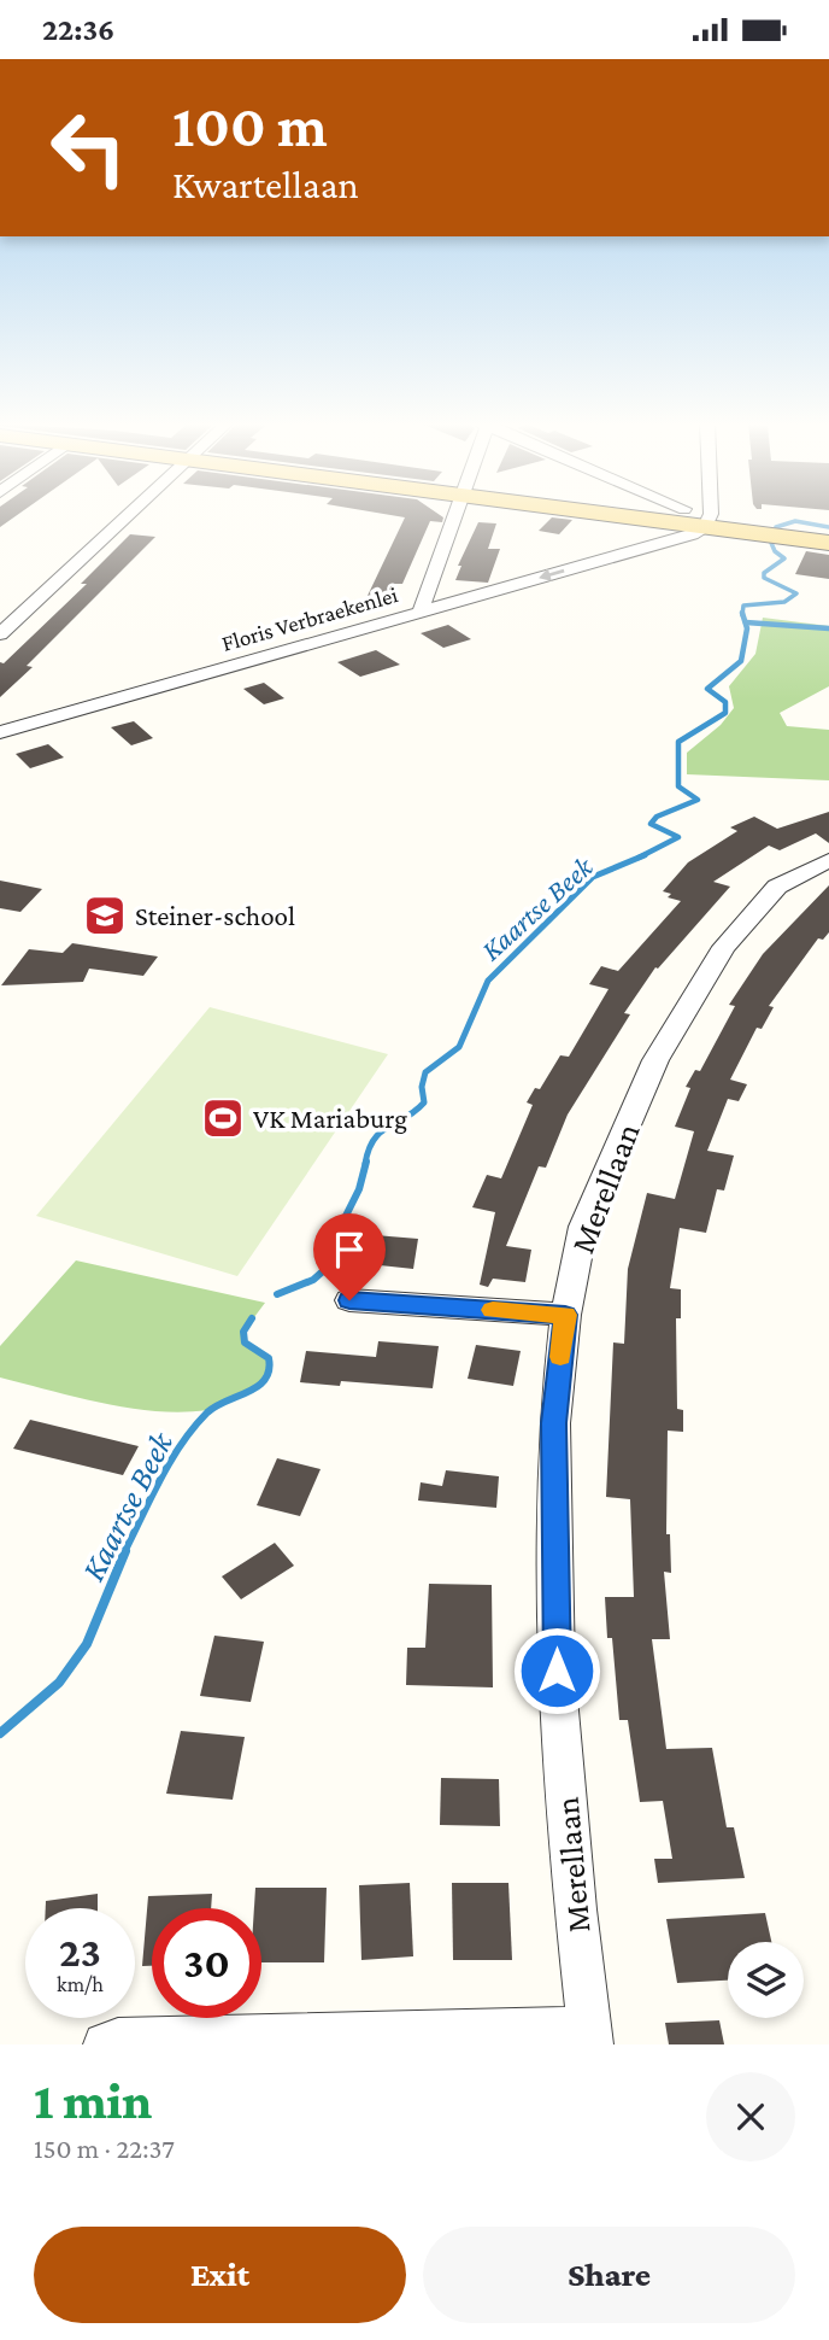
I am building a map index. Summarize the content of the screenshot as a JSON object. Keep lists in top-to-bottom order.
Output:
{
  "streets": {
    "street": ["Floris Verbraekenlei", "Merellaan"]
  },
  "one_way": ["Floris Verbraekenlei"],
  "water": ["Kaartse Beek"],
  "places": {
    "school or university": ["Steiner-school"],
    "sports": ["VK Mariaburg"]
  },
  "page": {
    "status": "22:36",
    "turn": ["100 m", "Kwartellaan"],
    "speed": "23 km/h",
    "limit": "30",
    "heading": ["1 min", "150 m · 22:37"],
    "buttons": ["Exit", "Share"]
  }
}
